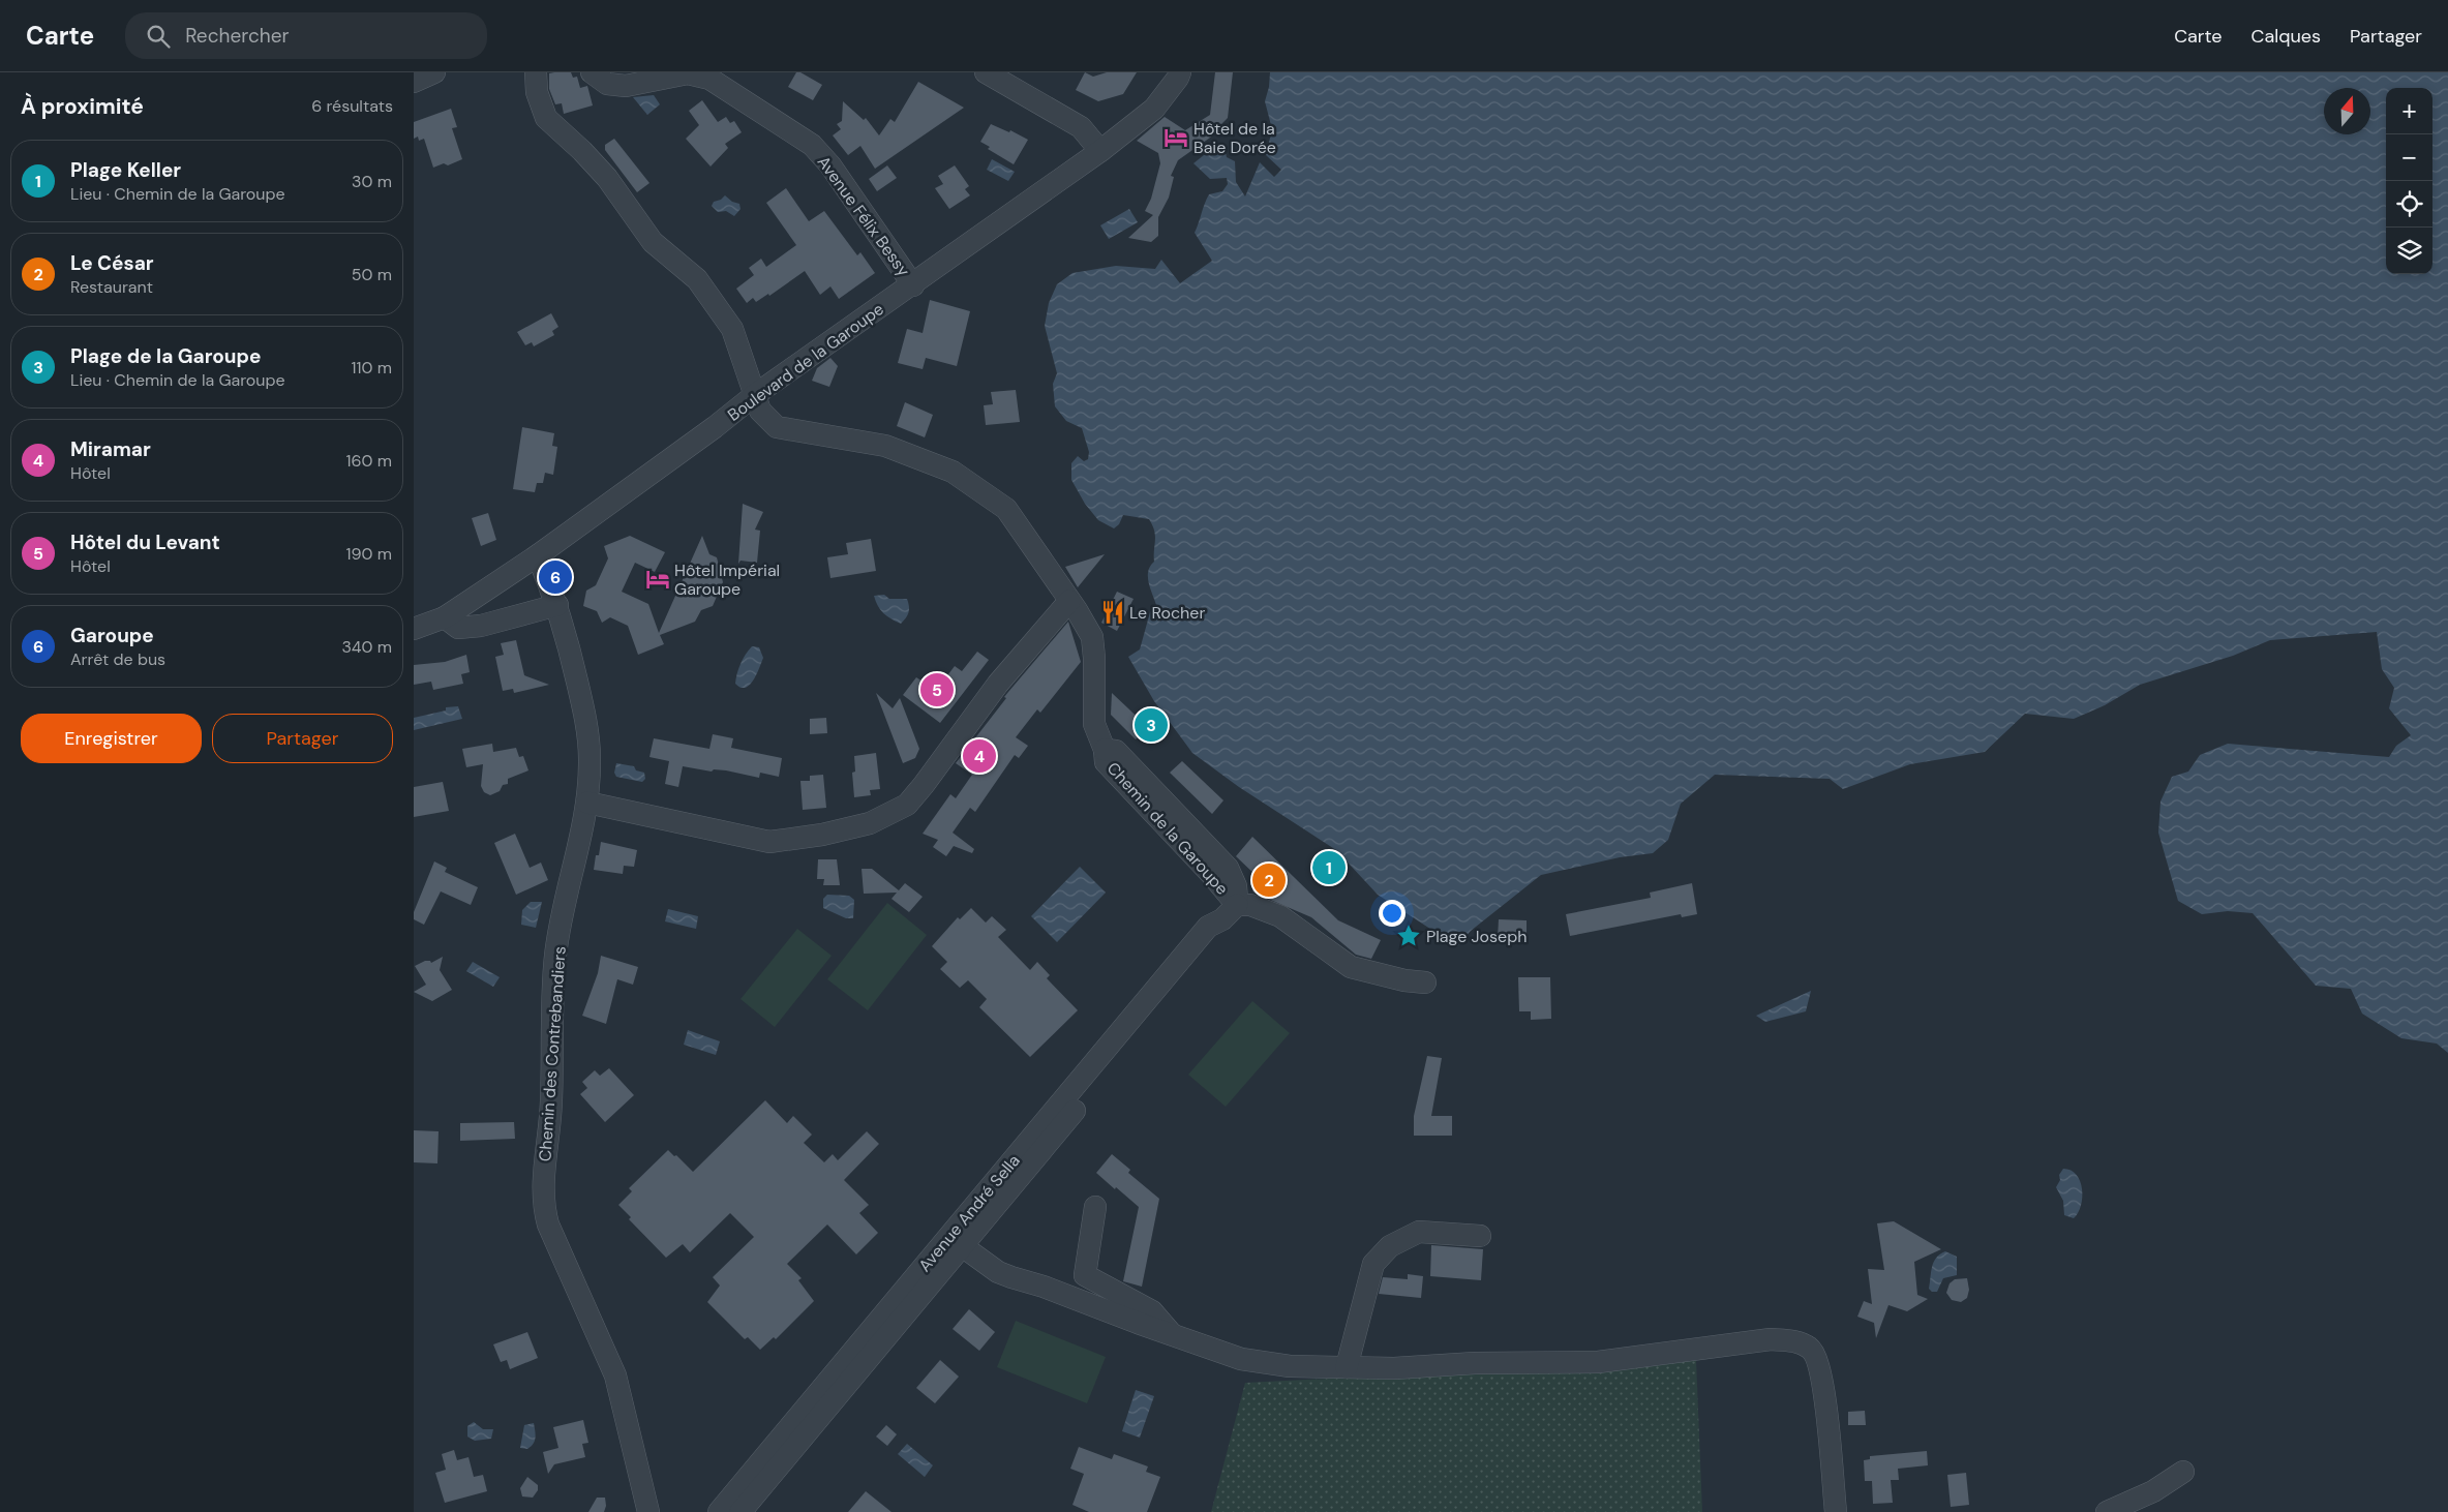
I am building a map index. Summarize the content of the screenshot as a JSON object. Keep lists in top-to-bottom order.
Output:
{
  "streets": {
    "street": [
      "Avenue Félix Bessy",
      "Boulevard de la Garoupe",
      "Chemin de la Garoupe",
      "Chemin des Contrebandiers",
      "Avenue André Sella"
    ]
  },
  "crossings": [
    ["Avenue Félix Bessy", "Boulevard de la Garoupe"],
    ["Boulevard de la Garoupe", "Chemin de la Garoupe"],
    ["Boulevard de la Garoupe", "Chemin des Contrebandiers"],
    ["Chemin de la Garoupe", "Avenue André Sella"]
  ],
  "places": {
    "hotel": ["Hôtel de la Baie Dorée", "Hôtel Impérial Garoupe"],
    "restaurant": ["Le Rocher"],
    "place": ["Plage Joseph"]
  },
  "north": "top",
  "page": {
    "header": "Carte",
    "search": "Rechercher",
    "nav": ["Carte", "Calques", "Partager"],
    "heading": ["À proximité", "6 résultats"],
    "map_buttons": ["+", "−"],
    "list": [
      {
        "mark": "1",
        "name": "Plage Keller",
        "note": "Lieu · Chemin de la Garoupe",
        "value": "30 m"
      },
      {
        "mark": "2",
        "name": "Le César",
        "note": "Restaurant",
        "value": "50 m"
      },
      {
        "mark": "3",
        "name": "Plage de la Garoupe",
        "note": "Lieu · Chemin de la Garoupe",
        "value": "110 m"
      },
      {
        "mark": "4",
        "name": "Miramar",
        "note": "Hôtel",
        "value": "160 m"
      },
      {
        "mark": "5",
        "name": "Hôtel du Levant",
        "note": "Hôtel",
        "value": "190 m"
      },
      {
        "mark": "6",
        "name": "Garoupe",
        "note": "Arrêt de bus",
        "value": "340 m"
      }
    ],
    "pins": [
      "6",
      "5",
      "3",
      "4",
      "1",
      "2"
    ],
    "buttons": ["Enregistrer", "Partager"]
  }
}
